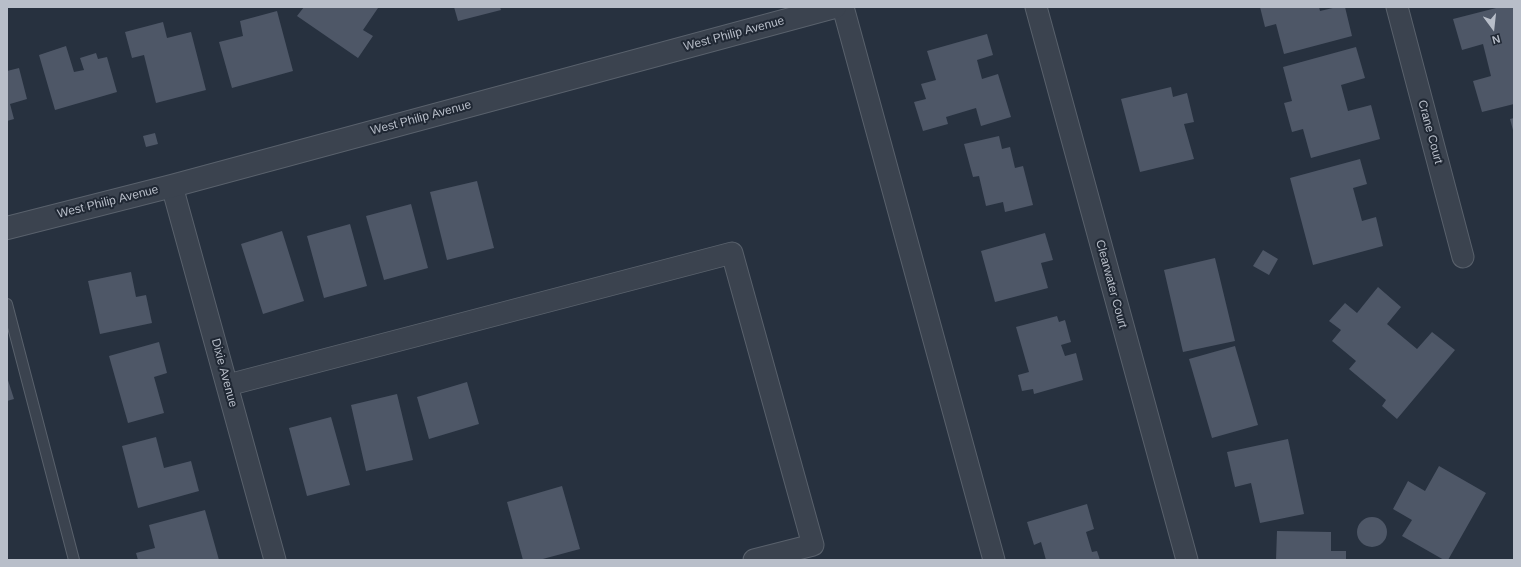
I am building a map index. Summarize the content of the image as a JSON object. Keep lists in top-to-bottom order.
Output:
{
  "streets": {
    "street": [
      "West Philip Avenue",
      "Crane Court",
      "Clearwater Court",
      "Dixie Avenue"
    ]
  },
  "crossings": [
    ["West Philip Avenue", "Dixie Avenue"]
  ],
  "north": "bottom"
}
